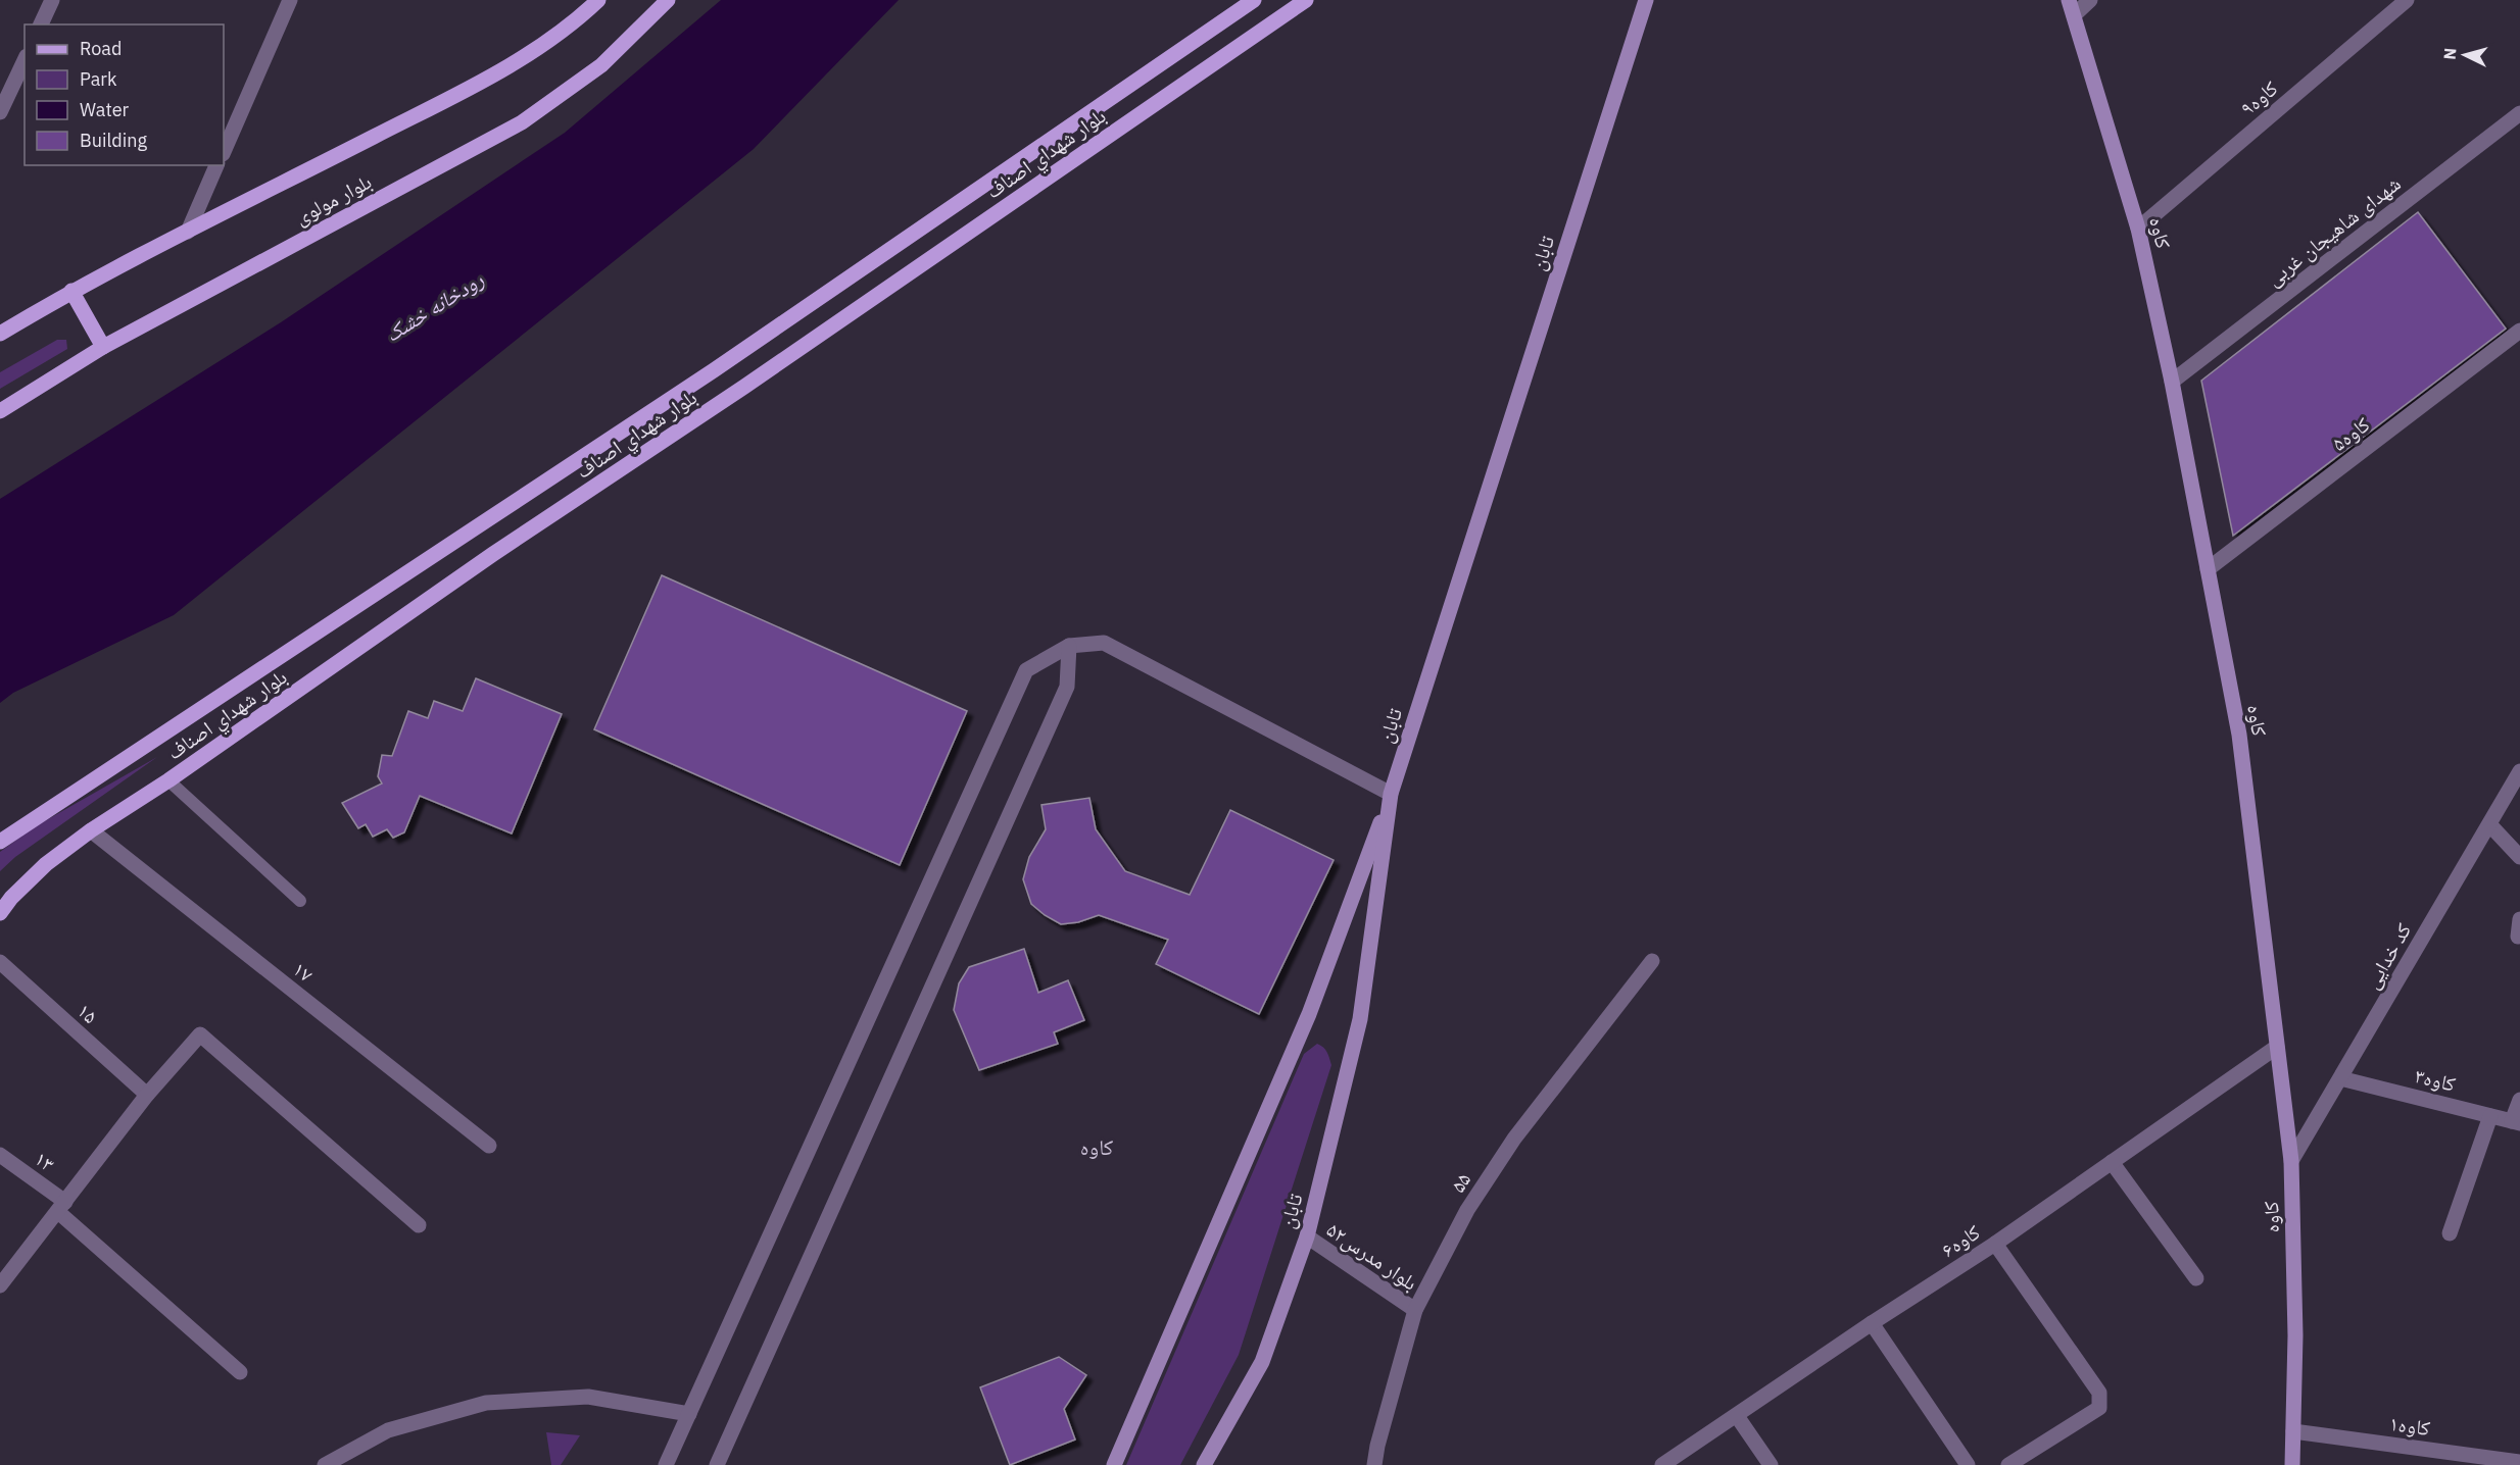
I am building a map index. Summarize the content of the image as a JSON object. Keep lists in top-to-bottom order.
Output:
{
  "streets": {
    "main road": ["بلوار شهداي اصناف", "بلوار مولوی"],
    "street": [
      "کاوه۹",
      "شهدای شاهیجان غربی",
      "کاوه",
      "تابان",
      "کاوه۵",
      "کد خدایی",
      "۱۷",
      "۱۵",
      "کاوه۳",
      "۱۳",
      "۵۵",
      "کاوه۶",
      "۵۲بلوار مدرس",
      "کاوه۱"
    ]
  },
  "crossings": [
    ["کاوه۹", "کاوه"],
    ["بلوار شهداي اصناف", "۱۷"],
    ["شهدای شاهیجان غربی", "کاوه"],
    ["کاوه", "کاوه۵"],
    ["کاوه", "کد خدایی"],
    ["کاوه", "کاوه۶"],
    ["کاوه", "کاوه۱"],
    ["تابان", "۵۲بلوار مدرس"],
    ["کد خدایی", "کاوه۳"],
    ["۵۵", "۵۲بلوار مدرس"]
  ],
  "districts": ["کاوه"],
  "water": ["رودخانه خشک"],
  "legend": [
    "Road",
    "Park",
    "Water",
    "Building"
  ],
  "north": "left"
}
